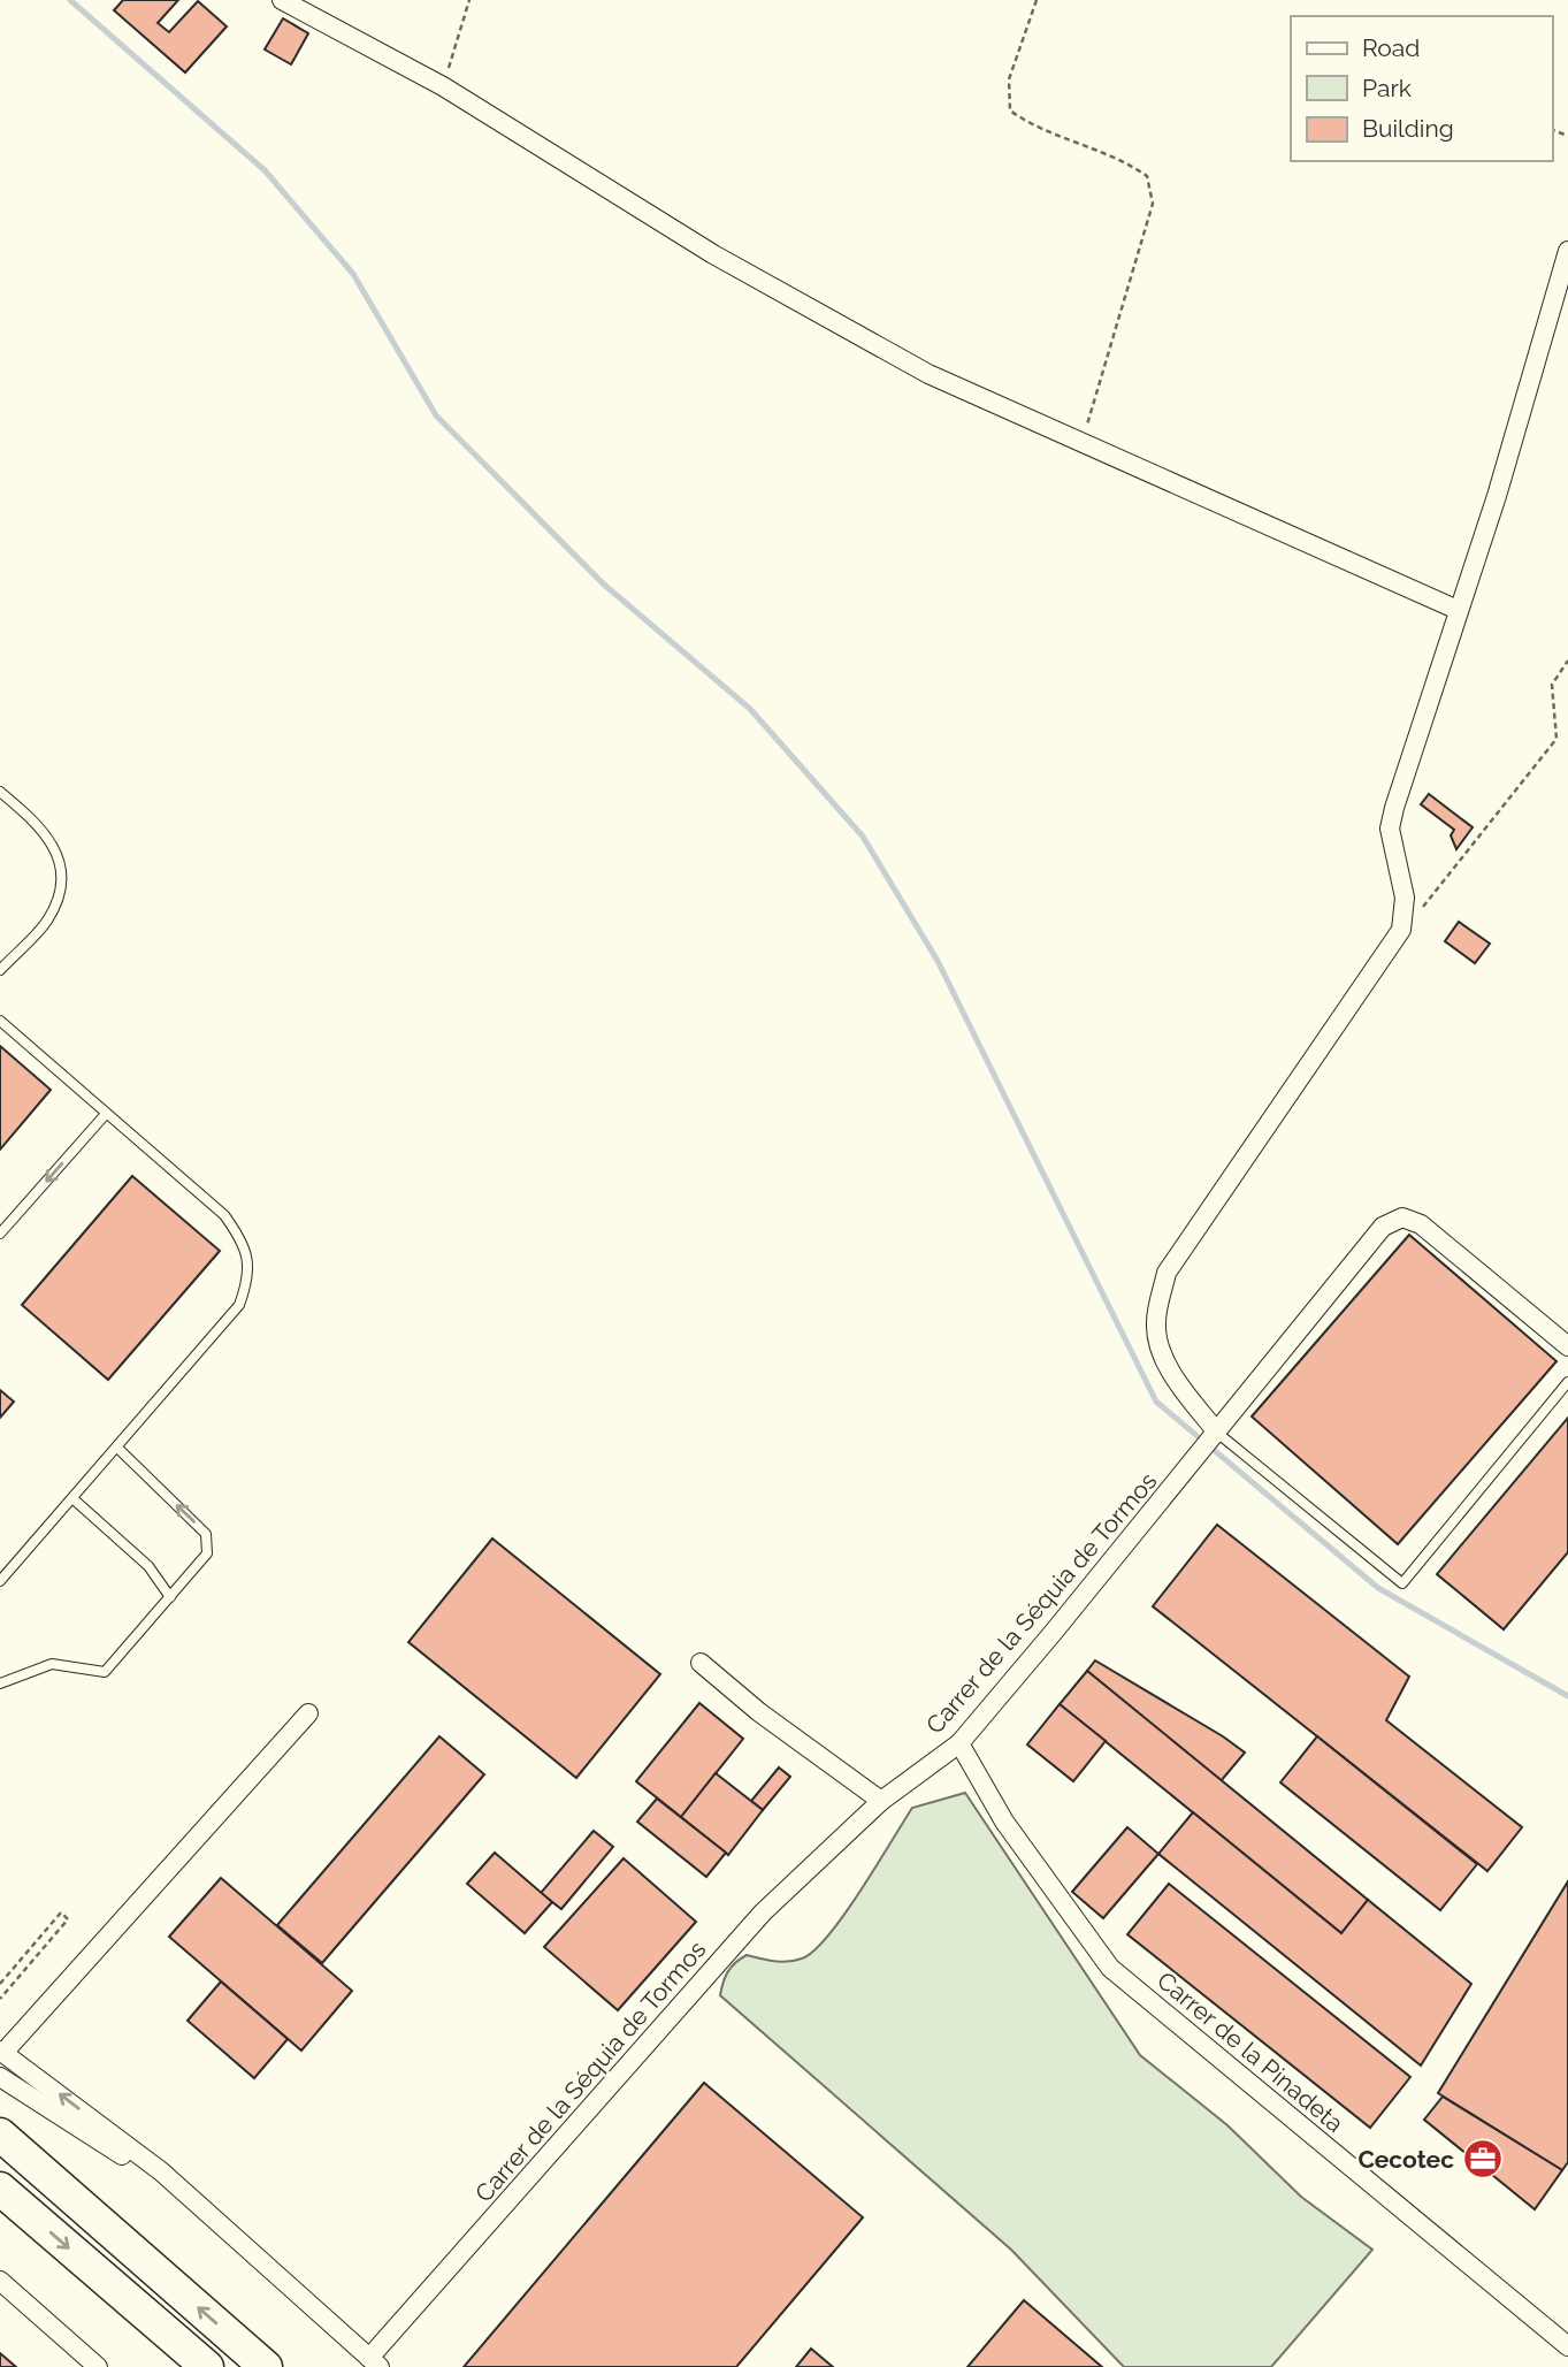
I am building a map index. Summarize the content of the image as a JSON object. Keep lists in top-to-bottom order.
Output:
{
  "streets": {
    "street": ["Carrer de la Séquia de Tormos", "Carrer de la Pinadeta"]
  },
  "crossings": [
    ["Carrer de la Séquia de Tormos", "Carrer de la Pinadeta"]
  ],
  "places": {
    "office": ["Cecotec"]
  },
  "legend": ["Road", "Park", "Building"]
}
